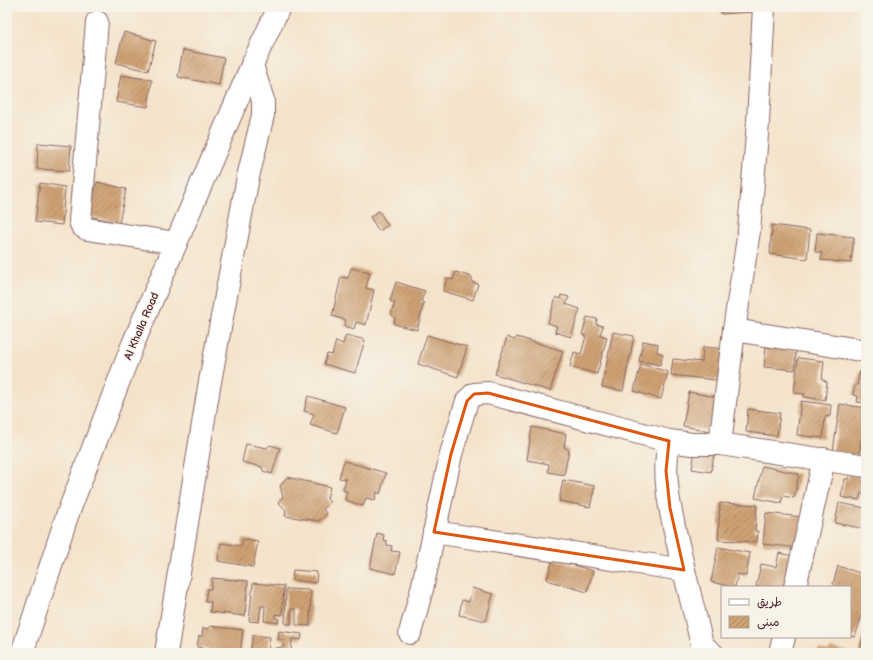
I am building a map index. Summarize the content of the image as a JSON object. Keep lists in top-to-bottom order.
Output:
{
  "streets": {
    "street": ["Al Khalla Road"]
  },
  "legend": ["طريق", "مبنى"]
}
